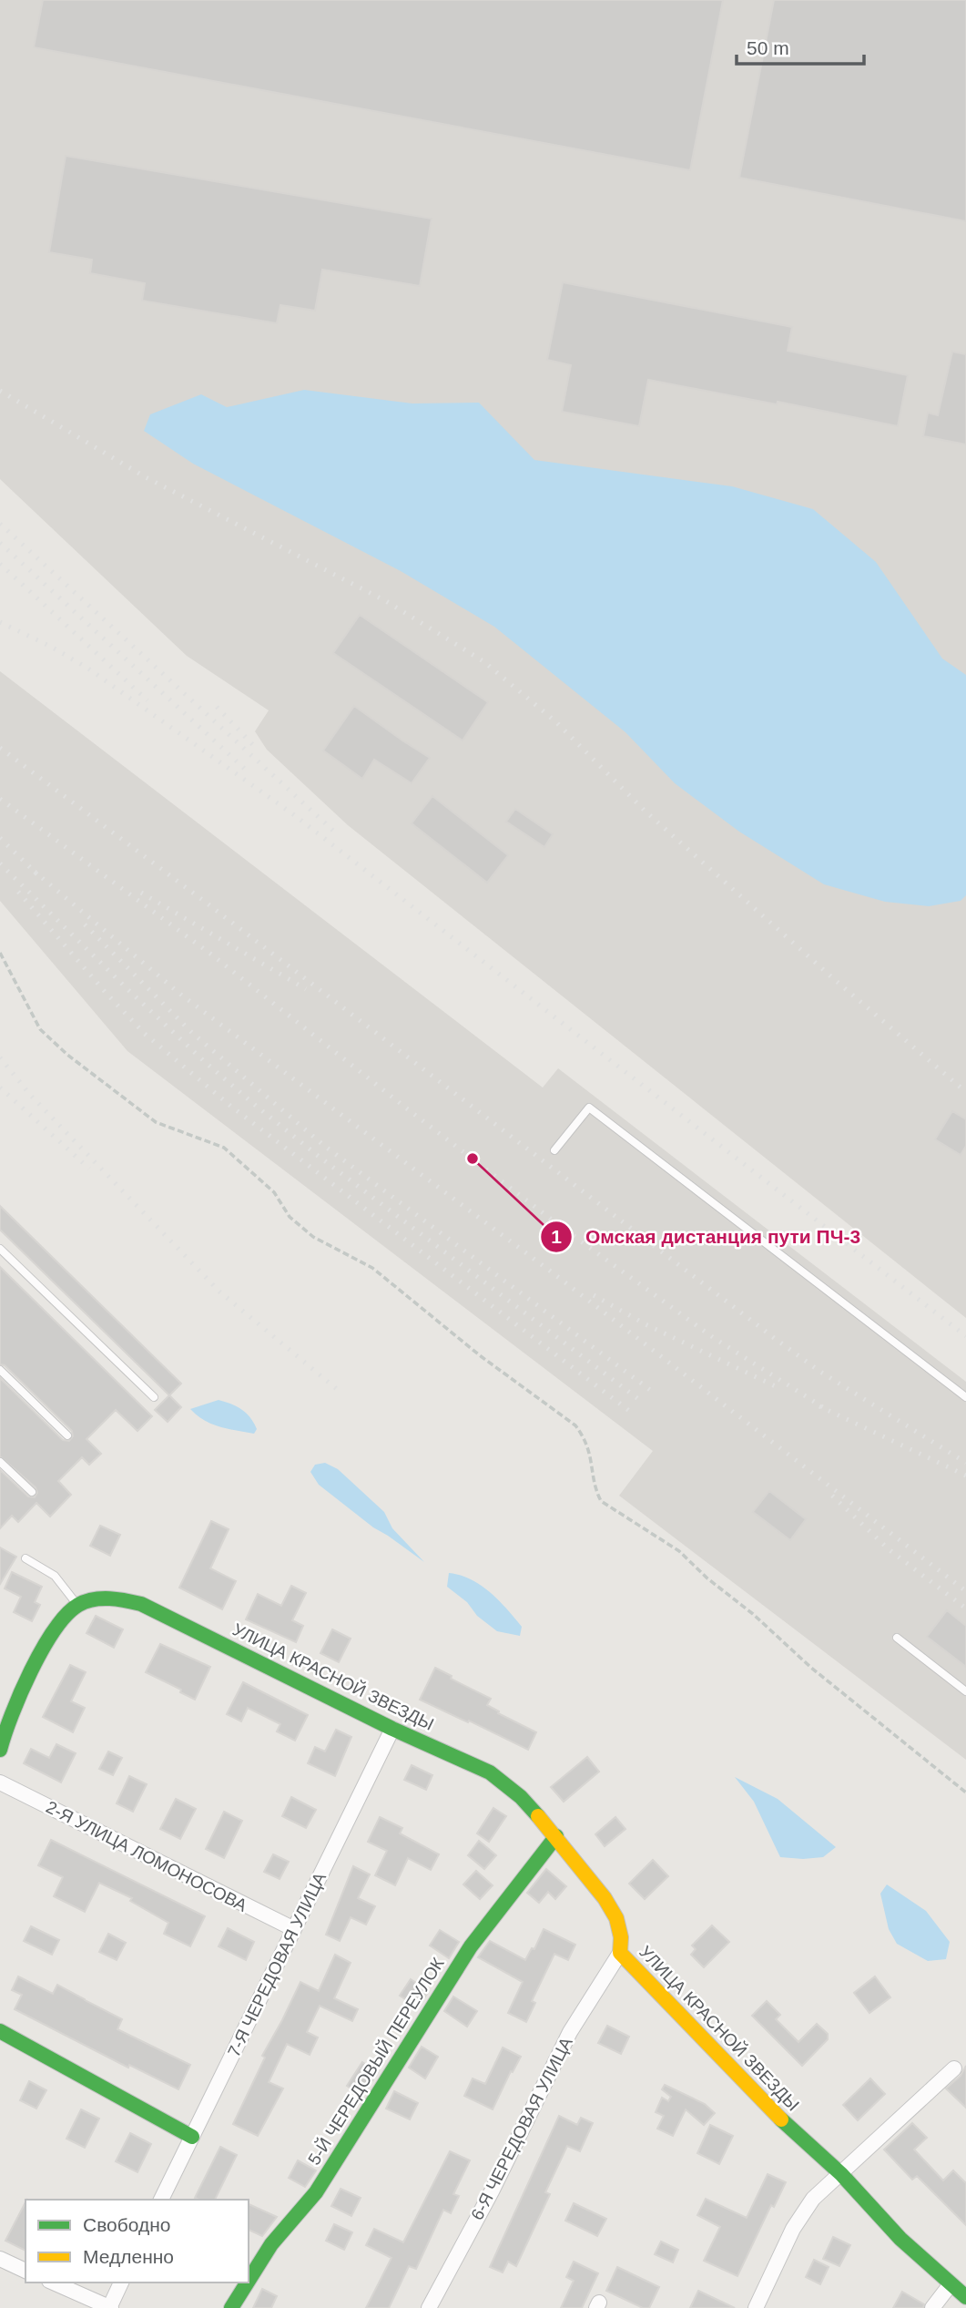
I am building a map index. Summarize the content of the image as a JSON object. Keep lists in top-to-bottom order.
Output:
{
  "streets": {
    "street": [
      "УЛИЦА КРАСНОЙ ЗВЕЗДЫ",
      "2-Я УЛИЦА ЛОМОНОСОВА",
      "7-Я ЧЕРЕДОВАЯ УЛИЦА",
      "5-Й ЧЕРЕДОВЫЙ ПЕРЕУЛОК",
      "6-Я ЧЕРЕДОВАЯ УЛИЦА"
    ]
  },
  "crossings": [
    ["УЛИЦА КРАСНОЙ ЗВЕЗДЫ", "7-Я ЧЕРЕДОВАЯ УЛИЦА"],
    ["УЛИЦА КРАСНОЙ ЗВЕЗДЫ", "5-Й ЧЕРЕДОВЫЙ ПЕРЕУЛОК"],
    ["УЛИЦА КРАСНОЙ ЗВЕЗДЫ", "6-Я ЧЕРЕДОВАЯ УЛИЦА"],
    ["2-Я УЛИЦА ЛОМОНОСОВА", "7-Я ЧЕРЕДОВАЯ УЛИЦА"]
  ],
  "places": ["Омская дистанция пути ПЧ-3"],
  "legend": ["Свободно", "Медленно"],
  "scale_bar": "50 m"
}
